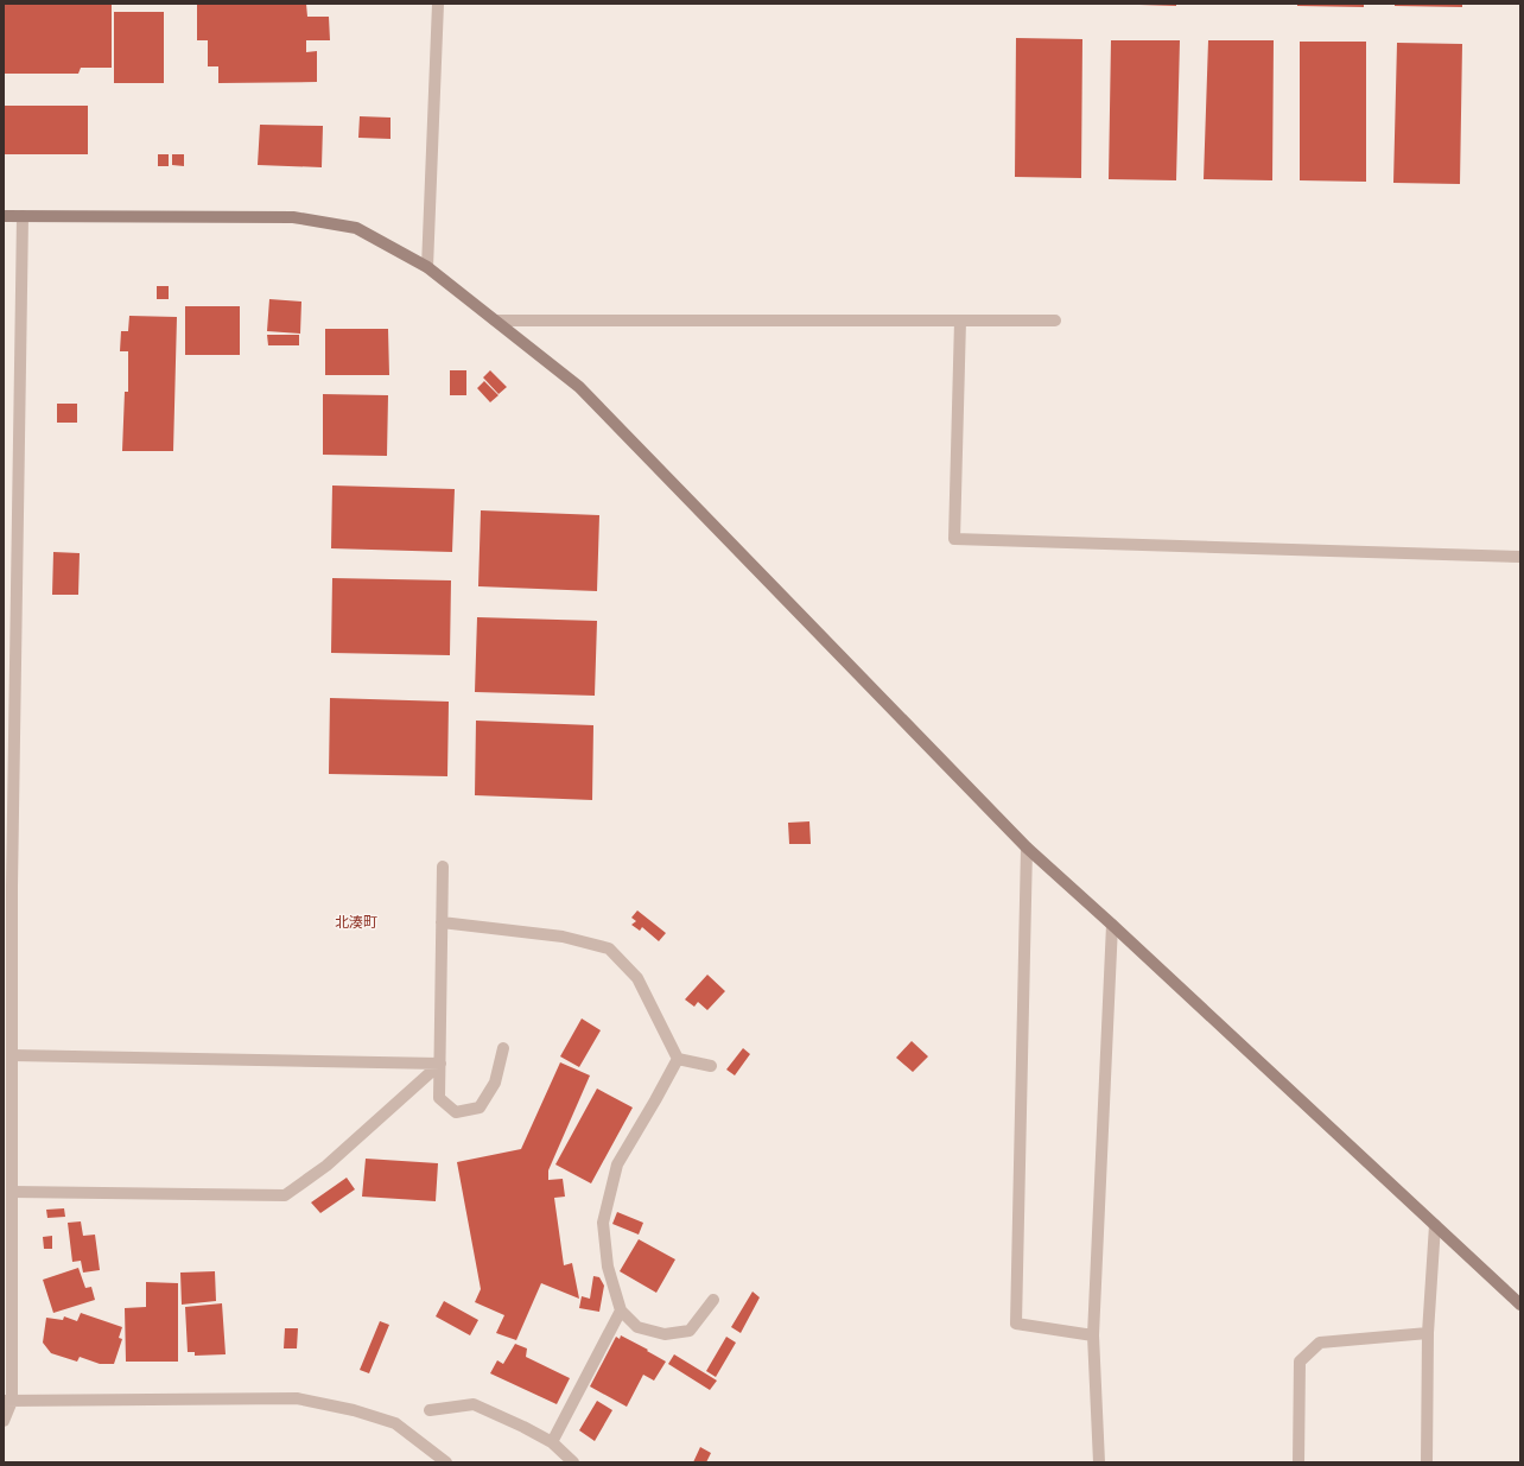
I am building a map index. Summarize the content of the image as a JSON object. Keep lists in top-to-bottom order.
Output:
{
  "districts": ["北湊町"]
}
